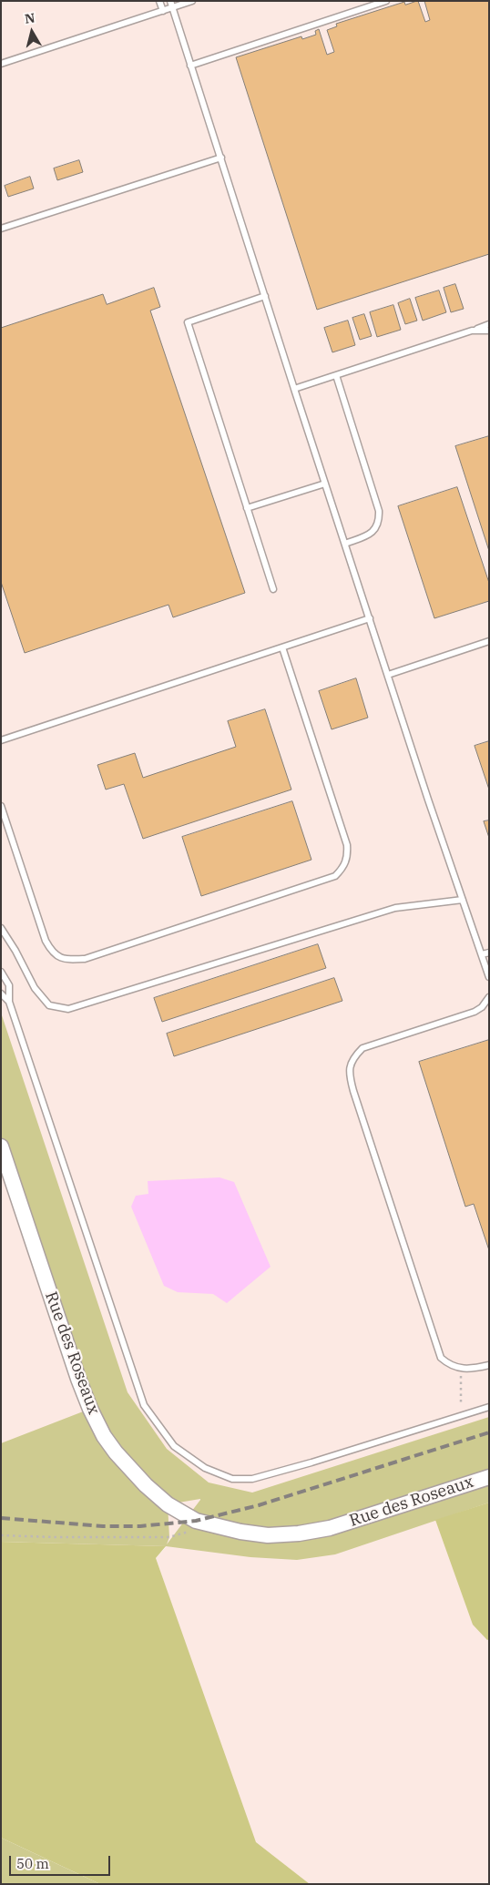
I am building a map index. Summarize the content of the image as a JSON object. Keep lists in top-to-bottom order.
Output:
{
  "streets": {
    "street": ["Rue des Roseaux"]
  },
  "scale_bar": "50 m",
  "north": "top"
}
